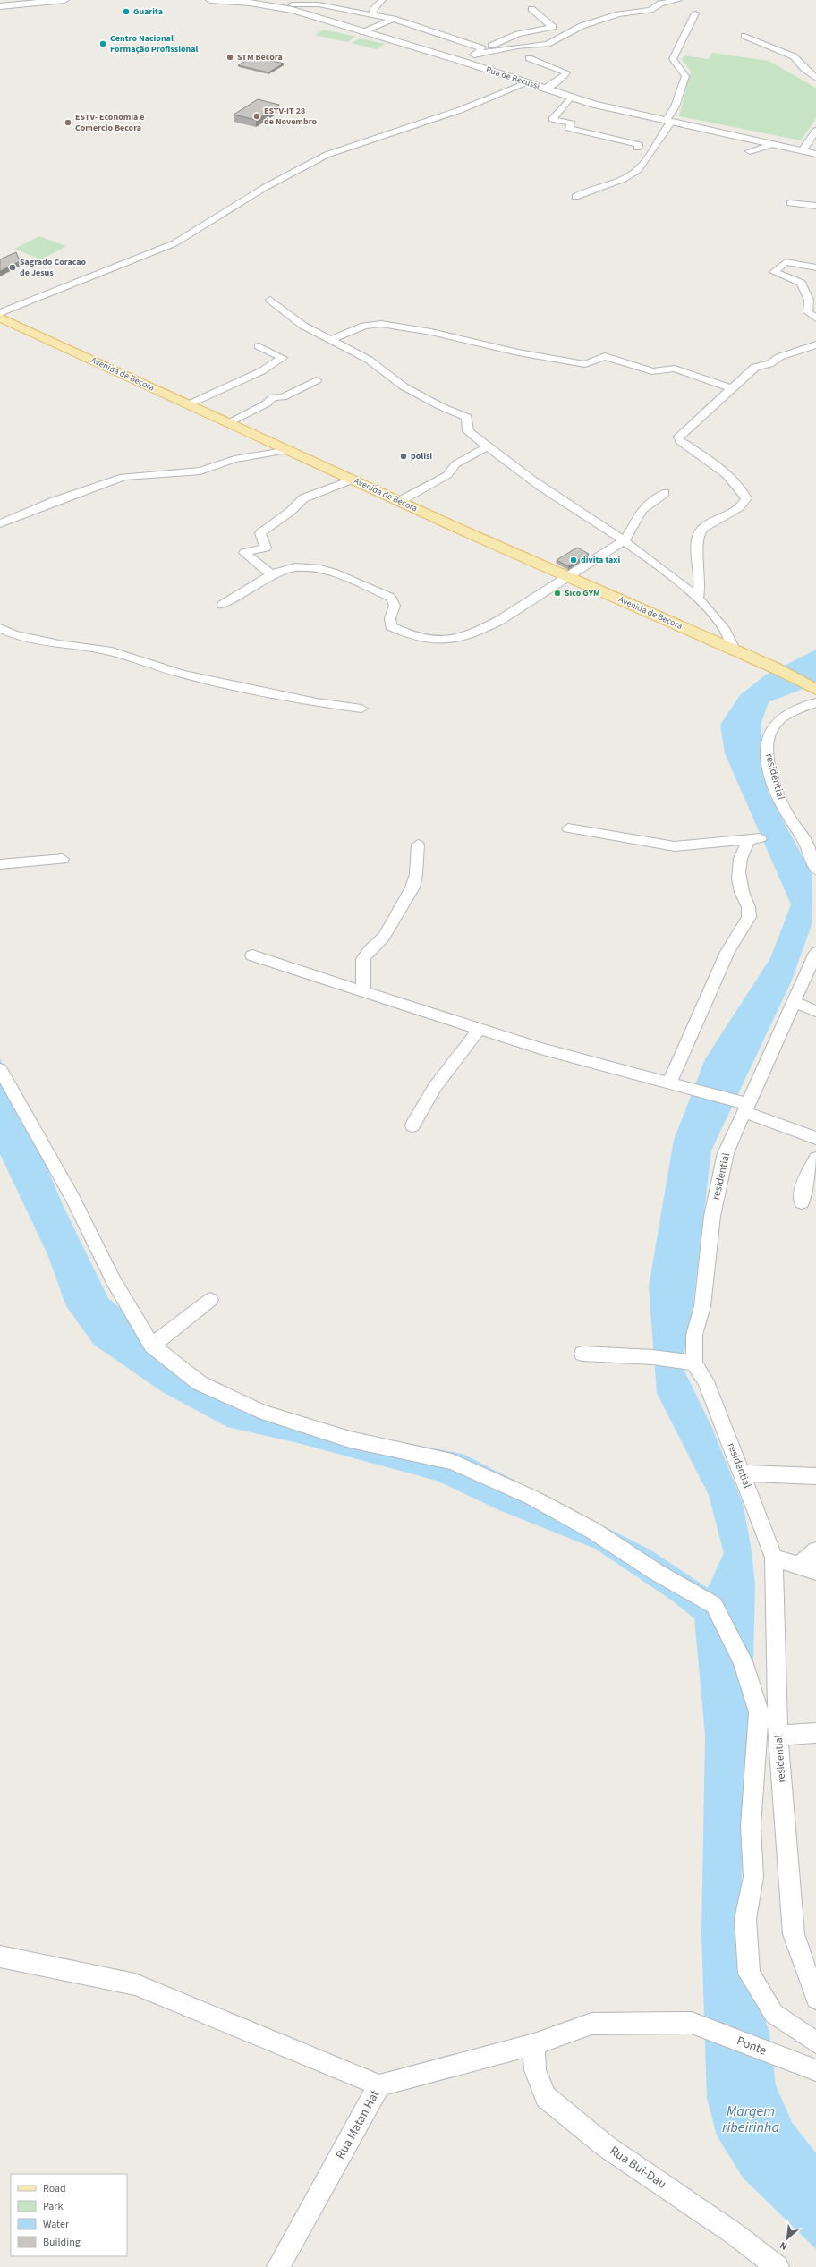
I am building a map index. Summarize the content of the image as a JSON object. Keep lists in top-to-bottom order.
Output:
{
  "streets": {
    "main road": ["Avenida de Becora"],
    "street": [
      "Rua de Becussi",
      "residential",
      "Ponte",
      "Rua Matan Hat",
      "Rua Bui-Dau"
    ]
  },
  "crossings": [
    ["Avenida de Becora", "residential"],
    ["Ponte", "Rua Matan Hat"],
    ["Rua Matan Hat", "Rua Bui-Dau"]
  ],
  "water": ["Margem ribeirinha"],
  "places": [
    "Guarita",
    "Centro Nacional Formação Profissional",
    "STM Becora",
    "ESTV-IT 28 de Novembro",
    "ESTV- Economia e Comercio Becora",
    "Sagrado Coracao de Jesus",
    "polisi",
    "divita taxi",
    "Sico GYM"
  ],
  "legend": [
    "Road",
    "Park",
    "Water",
    "Building"
  ],
  "north": "bottom left"
}
